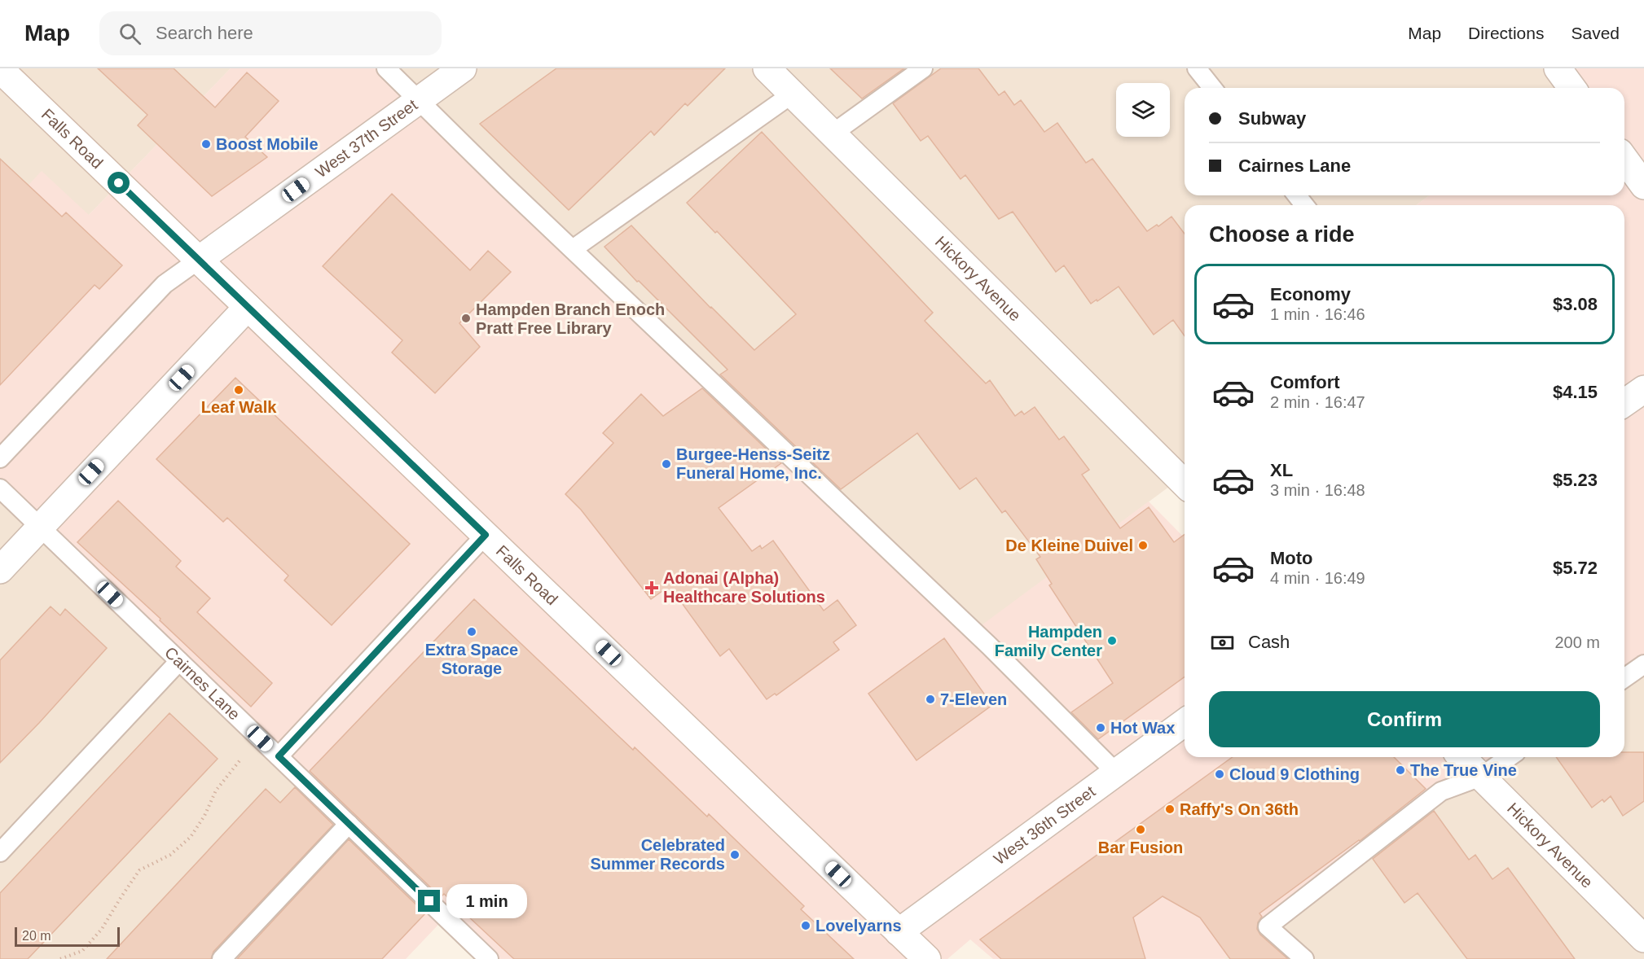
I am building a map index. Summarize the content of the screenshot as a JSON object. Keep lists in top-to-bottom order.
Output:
{
  "streets": {
    "street": [
      "Falls Road",
      "West 37th Street",
      "Hickory Avenue",
      "West 36th Street"
    ],
    "lane": ["Cairnes Lane"]
  },
  "crossings": [
    ["Falls Road", "West 37th Street"],
    ["Falls Road", "West 36th Street"]
  ],
  "places": {
    "other": [
      "Boost Mobile",
      "Hampden Branch Enoch Pratt Free Library",
      "Leaf Walk",
      "Burgee-Henss-Seitz Funeral Home, Inc.",
      "De Kleine Duivel",
      "Extra Space Storage",
      "Hampden Family Center",
      "7-Eleven",
      "Hot Wax",
      "The True Vine",
      "Cloud 9 Clothing",
      "Raffy's On 36th",
      "Bar Fusion",
      "Celebrated Summer Records",
      "Lovelyarns"
    ],
    "health": ["Adonai (Alpha) Healthcare Solutions"]
  },
  "scale_bar": "20 m",
  "page": {
    "header": "Map",
    "search": "Search here",
    "nav": ["Map", "Directions", "Saved"],
    "banner": ["Subway", "Cairnes Lane"],
    "heading": "Choose a ride",
    "list": [
      {
        "name": "Economy",
        "note": "1 min · 16:46",
        "value": "$3.08"
      },
      {
        "name": "Comfort",
        "note": "2 min · 16:47",
        "value": "$4.15"
      },
      {
        "name": "XL",
        "note": "3 min · 16:48",
        "value": "$5.23"
      },
      {
        "name": "Moto",
        "note": "4 min · 16:49",
        "value": "$5.72"
      }
    ],
    "pay": ["Cash", "200 m"],
    "buttons": "Confirm",
    "bubble": "1 min",
    "scale": "20 m"
  }
}
